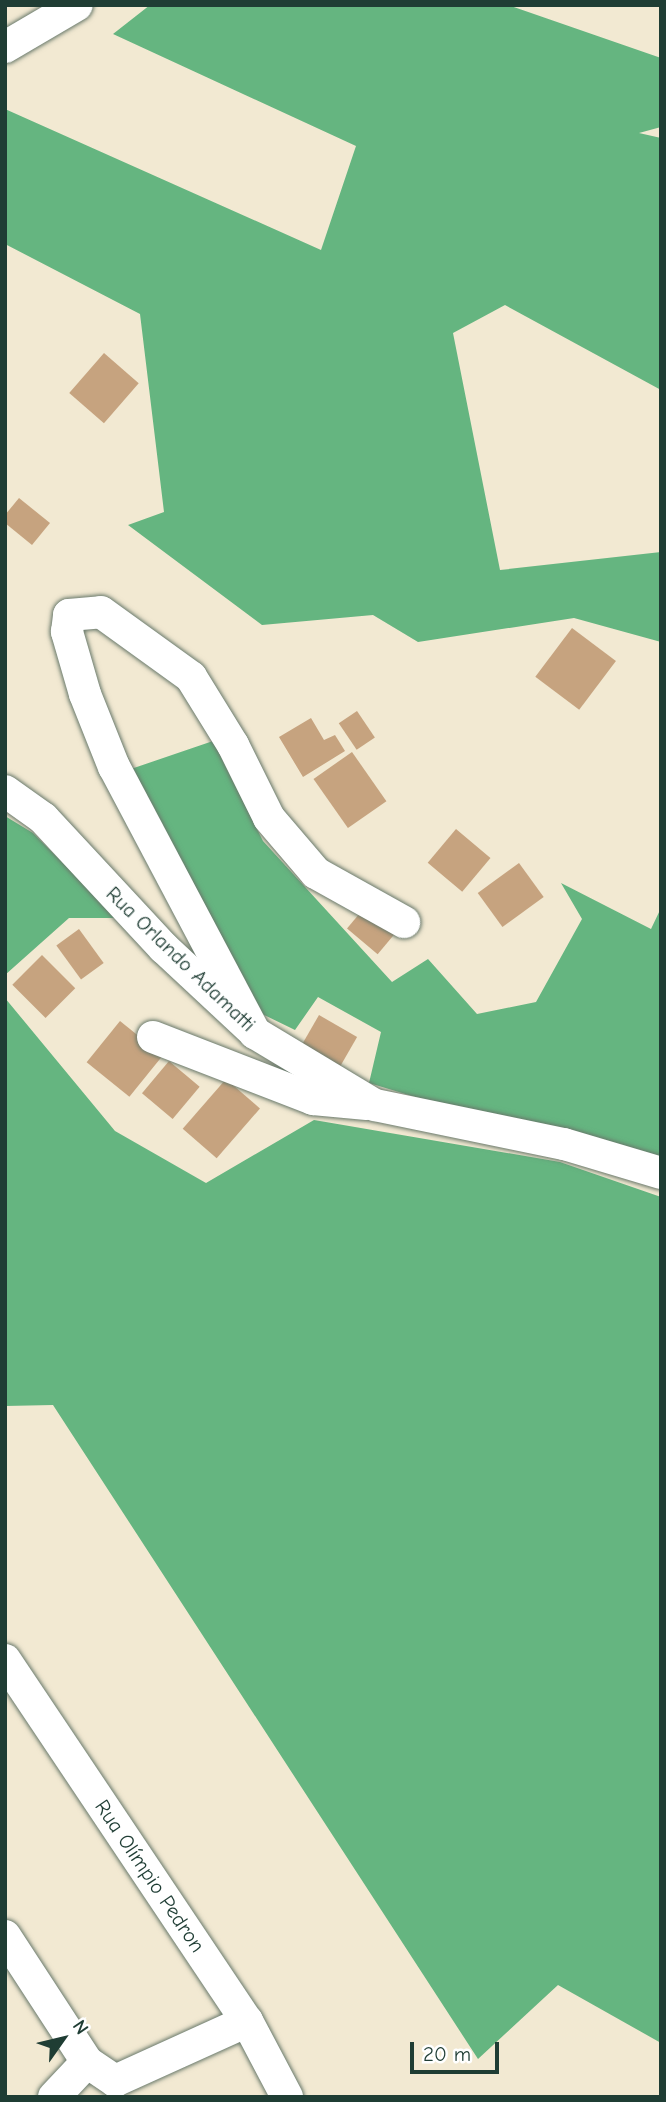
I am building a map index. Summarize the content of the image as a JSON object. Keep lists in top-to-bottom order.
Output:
{
  "streets": {
    "street": ["Rua Orlando Adamatti", "Rua Olímpio Pedron"]
  },
  "scale_bar": "20 m",
  "north": "top right"
}
